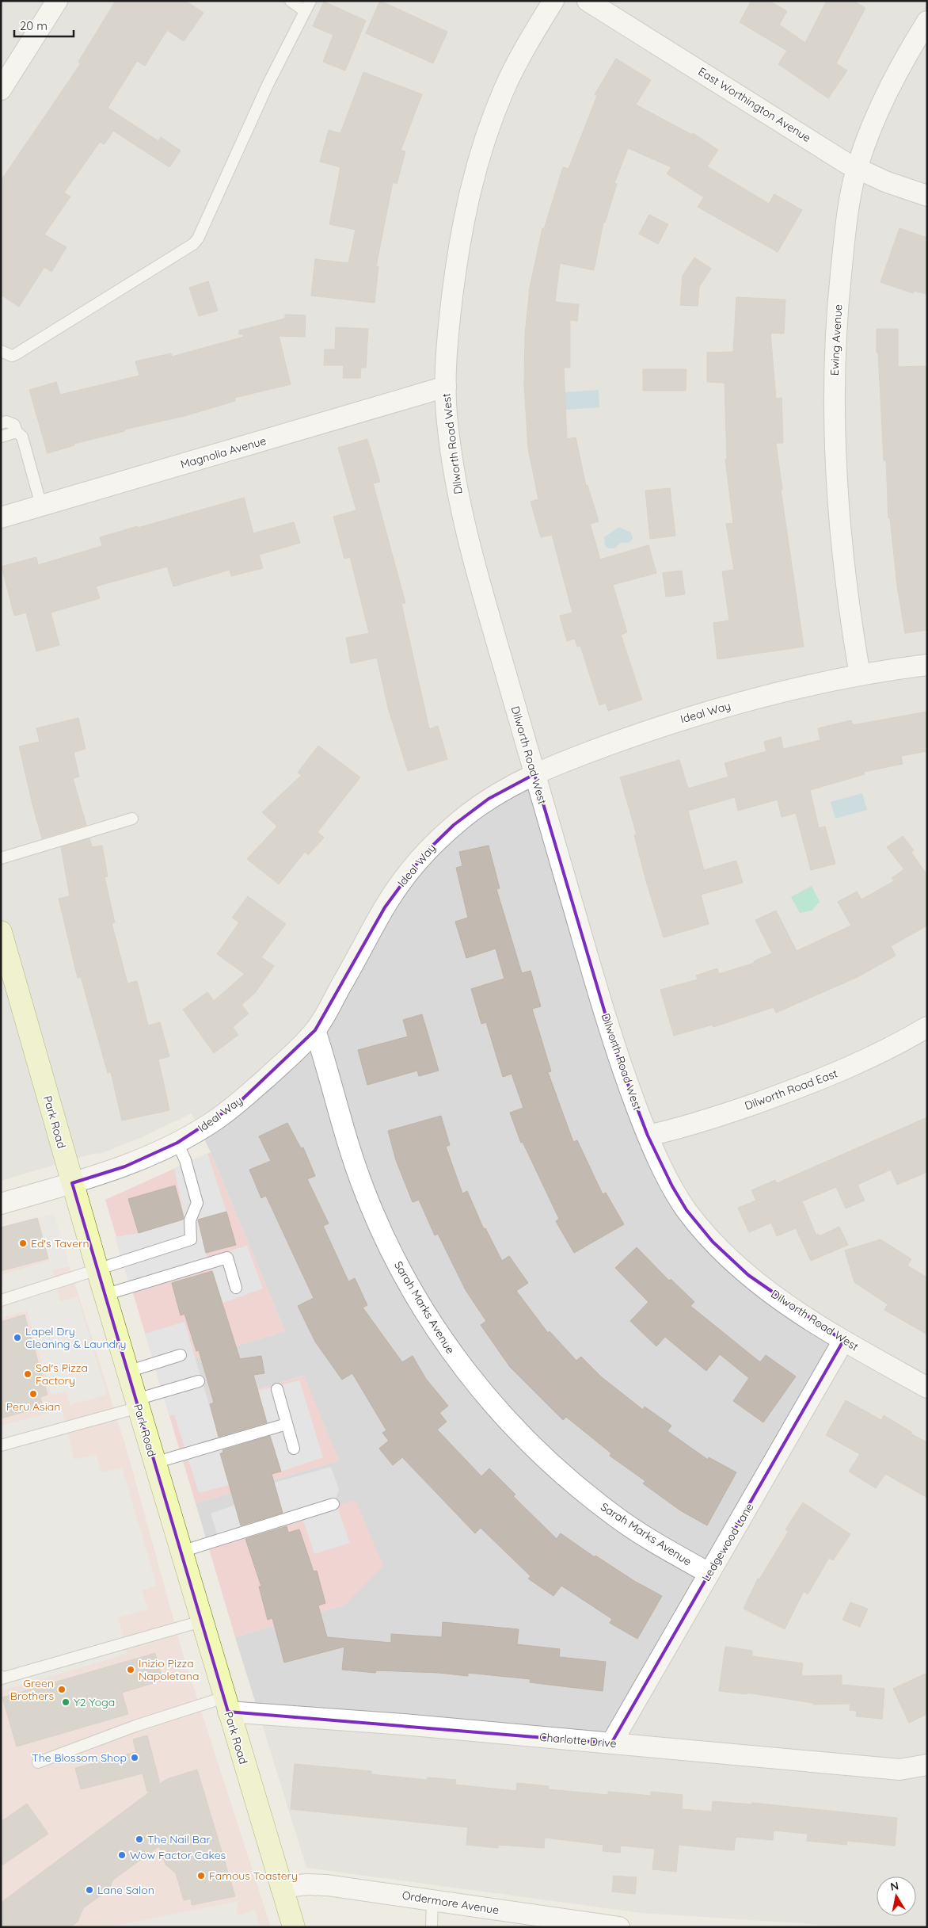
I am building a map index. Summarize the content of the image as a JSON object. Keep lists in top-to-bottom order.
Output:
{
  "streets": {
    "street": [
      "East Worthington Avenue",
      "Ewing Avenue",
      "Dilworth Road West",
      "Magnolia Avenue",
      "Ideal Way",
      "Dilworth Road East",
      "Park Road",
      "Sarah Marks Avenue",
      "Ledgewood Lane",
      "Charlotte Drive",
      "Ordermore Avenue"
    ]
  },
  "crossings": [
    ["East Worthington Avenue", "Ewing Avenue"],
    ["Ewing Avenue", "Ideal Way"],
    ["Dilworth Road West", "Magnolia Avenue"],
    ["Dilworth Road West", "Ideal Way"],
    ["Dilworth Road West", "Dilworth Road East"],
    ["Dilworth Road West", "Ledgewood Lane"],
    ["Ideal Way", "Park Road"],
    ["Ideal Way", "Sarah Marks Avenue"],
    ["Park Road", "Charlotte Drive"],
    ["Park Road", "Ordermore Avenue"],
    ["Sarah Marks Avenue", "Ledgewood Lane"],
    ["Ledgewood Lane", "Charlotte Drive"]
  ],
  "places": [
    "Ed's Tavern",
    "Lapel Dry Cleaning & Laundry",
    "Sal's Pizza Factory",
    "Peru Asian",
    "Inizio Pizza Napoletana",
    "Green Brothers",
    "Y2 Yoga",
    "The Blossom Shop",
    "The Nail Bar",
    "Wow Factor Cakes",
    "Famous Toastery",
    "Lane Salon"
  ],
  "scale_bar": "20 m",
  "north": "top"
}
